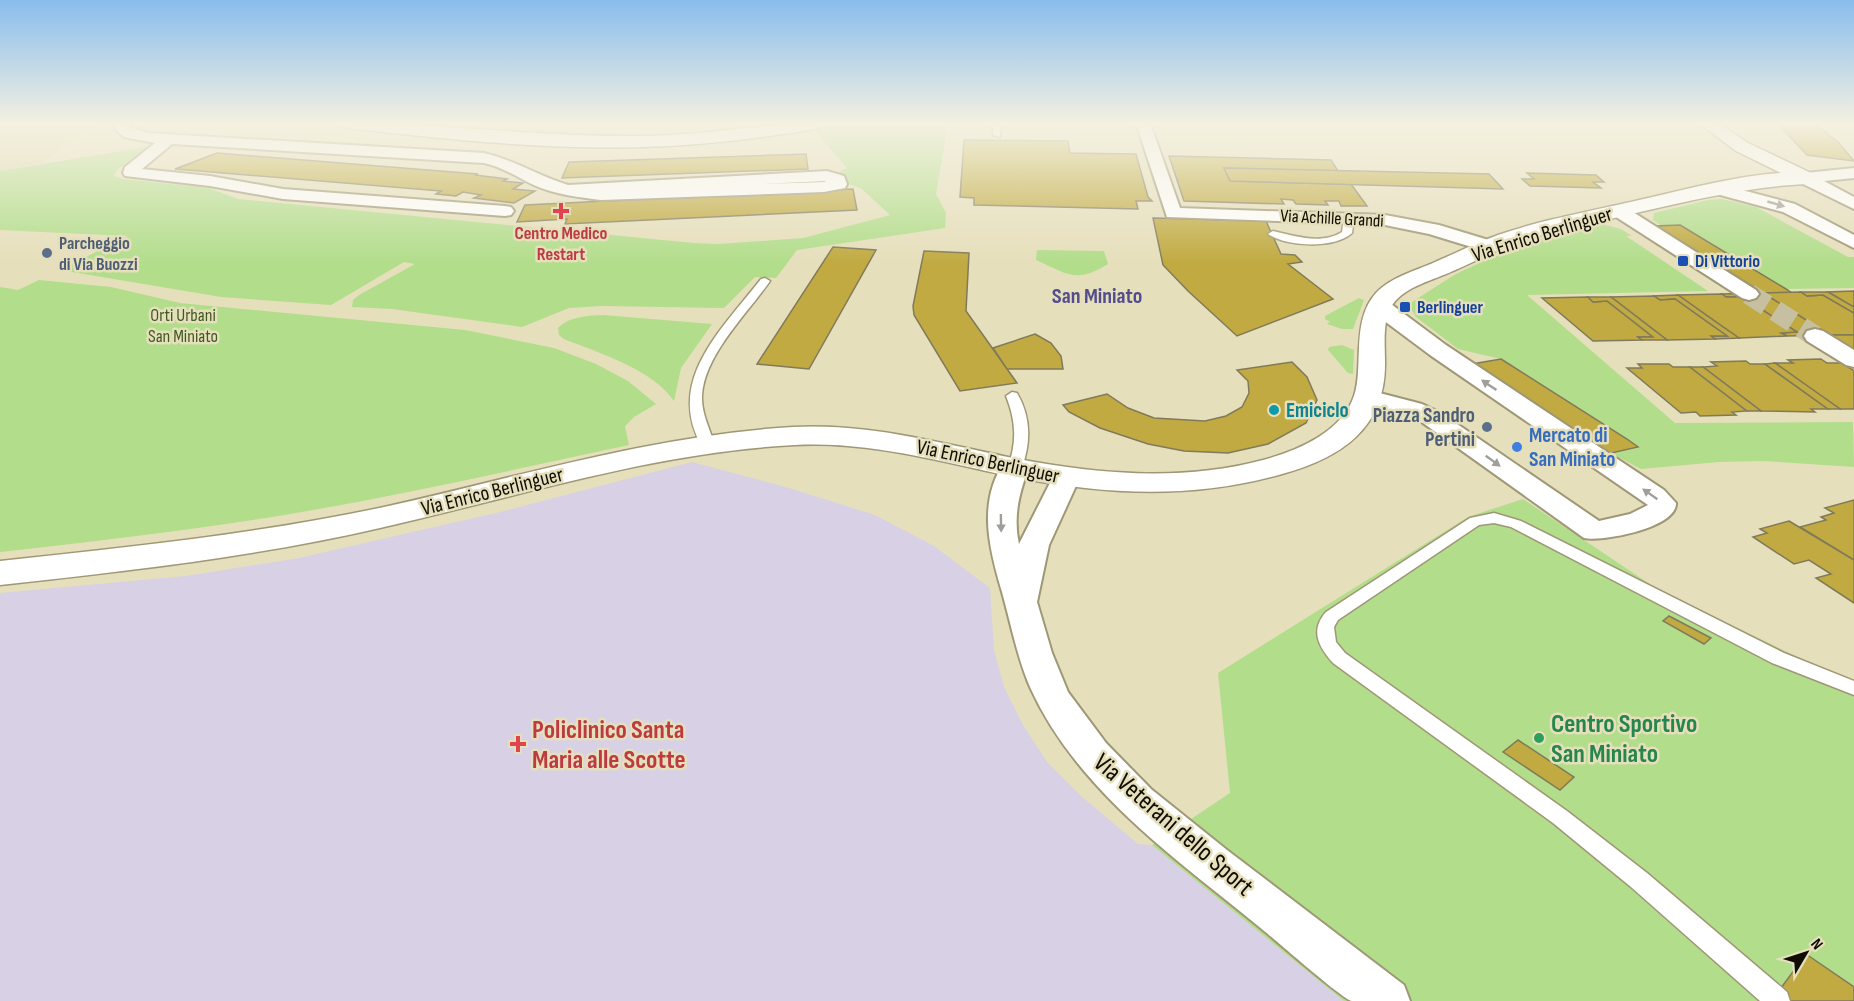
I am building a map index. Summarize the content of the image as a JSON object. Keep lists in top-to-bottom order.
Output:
{
  "streets": {
    "street": ["Via Achille Grandi", "Via Enrico Berlinguer", "Via Veterani dello Sport"]
  },
  "crossings": [
    ["Via Achille Grandi", "Via Enrico Berlinguer"],
    ["Via Enrico Berlinguer", "Via Veterani dello Sport"]
  ],
  "districts": ["San Miniato"],
  "parks": ["Orti Urbani San Miniato"],
  "places": {
    "health": ["Centro Medico Restart", "Policlinico Santa Maria alle Scotte"],
    "other": [
      "Parcheggio di Via Buozzi",
      "Emiciclo",
      "Piazza Sandro Pertini",
      "Mercato di San Miniato",
      "Centro Sportivo San Miniato"
    ],
    "transit": ["Di Vittorio", "Berlinguer"]
  },
  "north": "top right"
}
